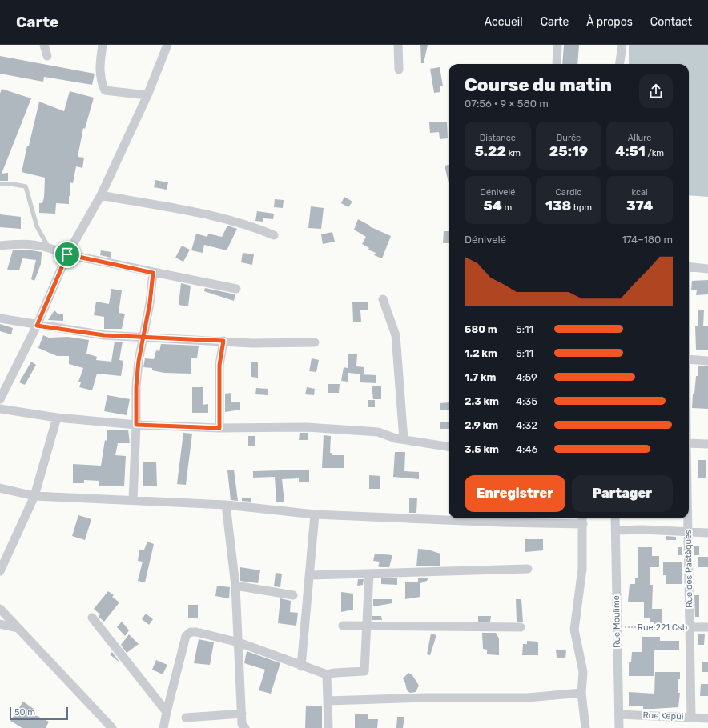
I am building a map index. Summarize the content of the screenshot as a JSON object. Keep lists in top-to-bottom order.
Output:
{
  "streets": {
    "street": [
      "Rue des Pastèques",
      "Rue Moulimé",
      "Rue 221 Csb",
      "Rue Kepui"
    ]
  },
  "crossings": [
    ["Rue des Pastèques", "Rue 221 Csb"],
    ["Rue des Pastèques", "Rue Kepui"],
    ["Rue Moulimé", "Rue 221 Csb"],
    ["Rue Moulimé", "Rue Kepui"]
  ],
  "scale_bar": "50 m",
  "page": {
    "header": "Carte",
    "nav": [
      "Accueil",
      "Carte",
      "À propos",
      "Contact"
    ],
    "heading": ["Course du matin", "07:56 · 9 × 580 m"],
    "stats": [
      ["Distance", "5.22 km"],
      ["Durée", "25:19"],
      ["Allure", "4:51 /km"],
      ["Dénivelé", "54 m"],
      ["Cardio", "138 bpm"],
      ["kcal", "374"]
    ],
    "chart": ["Dénivelé", "174–180 m"],
    "list": [
      {
        "name": "580 m",
        "note": "5:11"
      },
      {
        "name": "1.2 km",
        "note": "5:11"
      },
      {
        "name": "1.7 km",
        "note": "4:59"
      },
      {
        "name": "2.3 km",
        "note": "4:35"
      },
      {
        "name": "2.9 km",
        "note": "4:32"
      },
      {
        "name": "3.5 km",
        "note": "4:46"
      }
    ],
    "buttons": ["Enregistrer", "Partager"],
    "scale": "50 m"
  }
}
